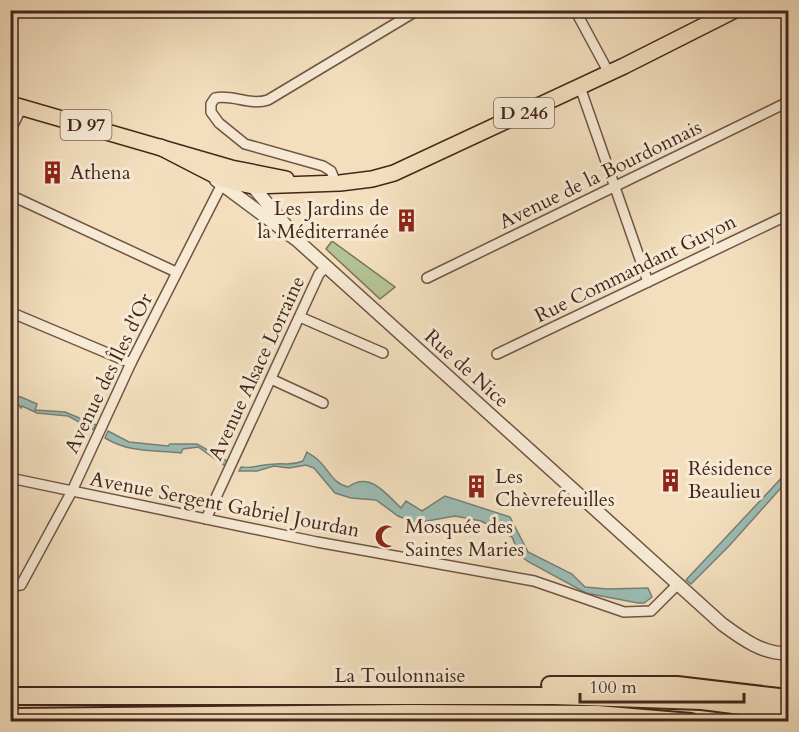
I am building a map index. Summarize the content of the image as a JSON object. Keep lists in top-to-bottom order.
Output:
{
  "streets": {
    "highway": ["La Toulonnaise"],
    "main road": ["D 246", "D 97"],
    "street": [
      "Avenue de la Bourdonnais",
      "Rue Commandant Guyon",
      "Avenue Alsace Lorraine",
      "Rue de Nice",
      "Avenue des Îles d'Or",
      "Avenue Sergent Gabriel Jourdan"
    ]
  },
  "crossings": [
    ["D 246", "D 97"],
    ["D 246", "Rue de Nice"],
    ["D 246", "Avenue des Îles d'Or"],
    ["D 97", "Rue de Nice"],
    ["D 97", "Avenue des Îles d'Or"],
    ["Avenue Alsace Lorraine", "Rue de Nice"],
    ["Avenue Alsace Lorraine", "Avenue Sergent Gabriel Jourdan"],
    ["Rue de Nice", "Avenue des Îles d'Or"],
    ["Rue de Nice", "Avenue Sergent Gabriel Jourdan"],
    ["Avenue des Îles d'Or", "Avenue Sergent Gabriel Jourdan"]
  ],
  "places": {
    "building": [
      "Athena",
      "Les Jardins de la Méditerranée",
      "Résidence Beaulieu",
      "Les Chèvrefeuilles"
    ],
    "mosque": ["Mosquée des Saintes Maries"]
  },
  "scale_bar": "100 m"
}
